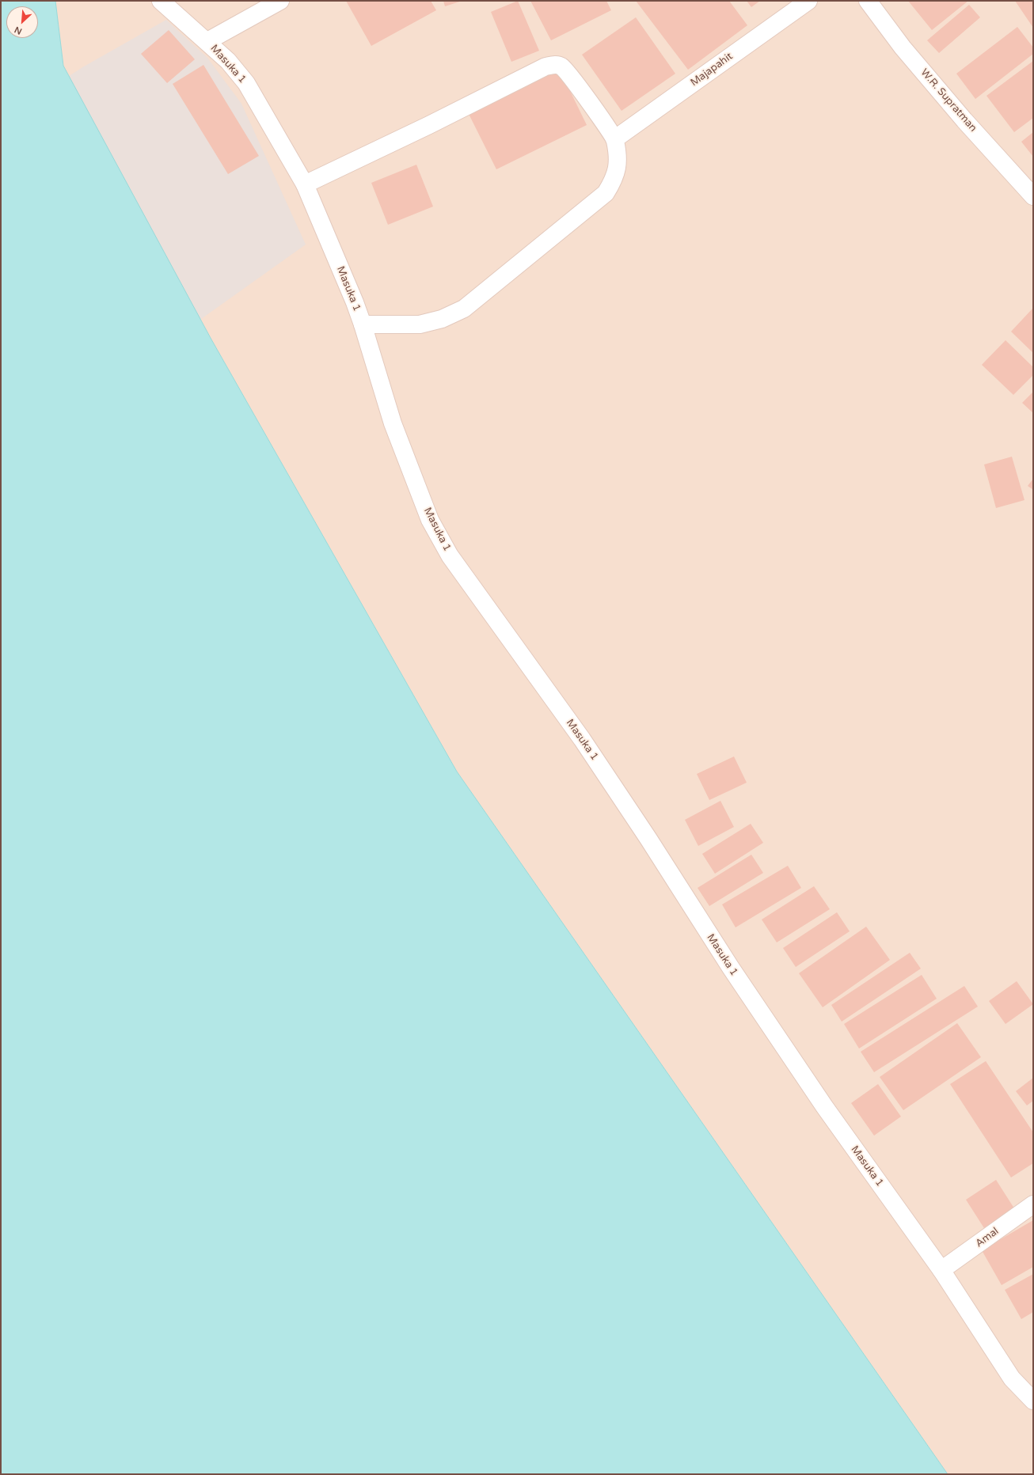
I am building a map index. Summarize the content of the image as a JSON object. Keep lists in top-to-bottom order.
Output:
{
  "streets": {
    "street": [
      "Masuka 1",
      "Majapahit",
      "W.R. Supratman",
      "Amal"
    ]
  },
  "crossings": [
    ["Masuka 1", "Amal"]
  ],
  "north": "bottom left"
}
